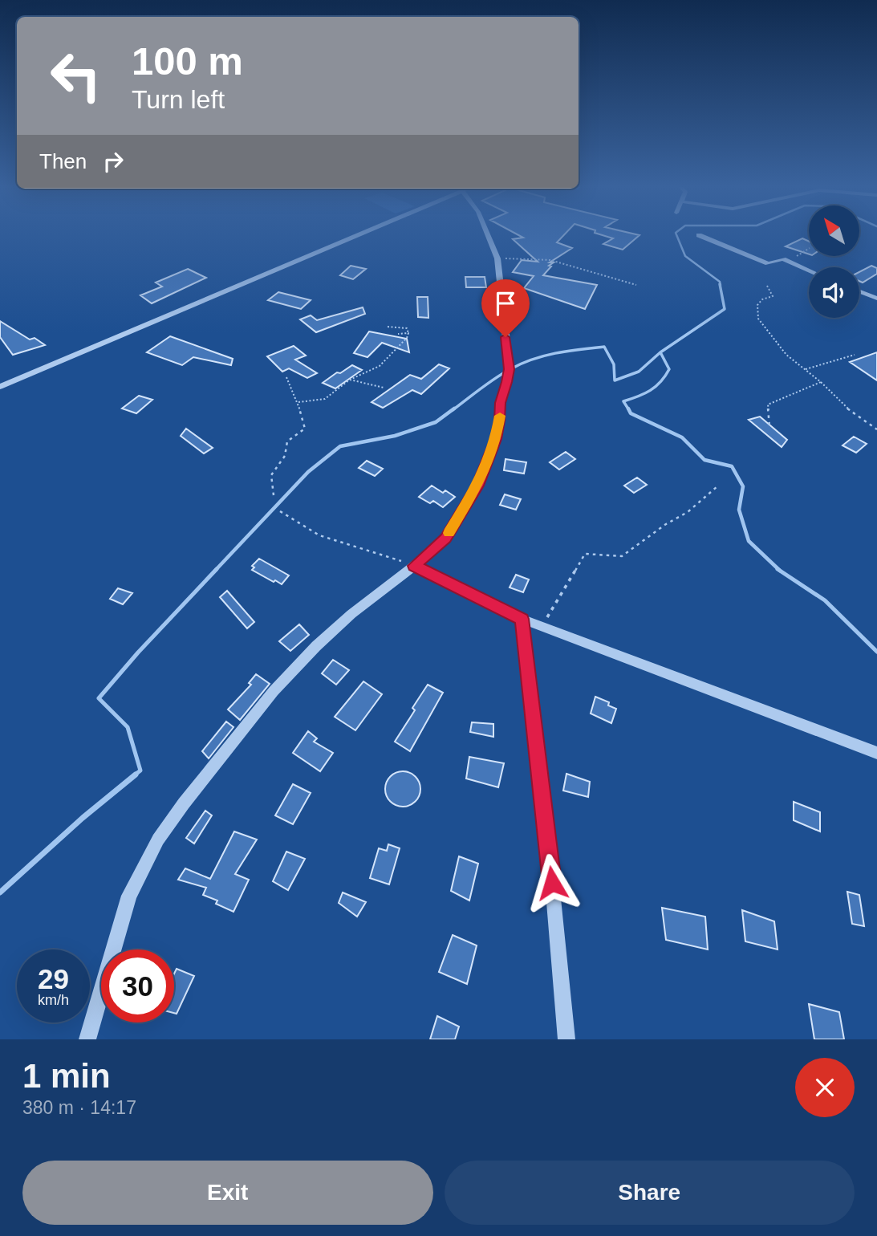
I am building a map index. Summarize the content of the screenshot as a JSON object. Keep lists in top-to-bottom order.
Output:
{
  "north": "top left",
  "page": {
    "turn": ["100 m", "Turn left"],
    "then": "Then",
    "speed": "29 km/h",
    "limit": "30",
    "heading": ["1 min", "380 m · 14:17"],
    "buttons": ["Exit", "Share"]
  }
}
